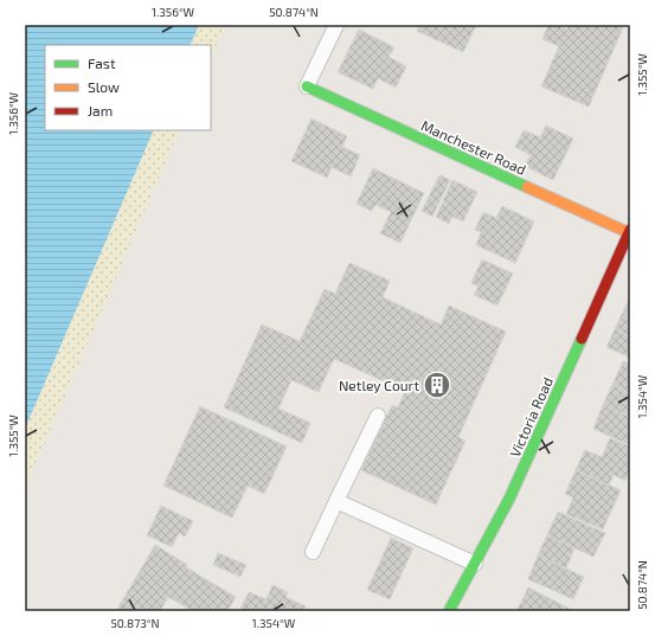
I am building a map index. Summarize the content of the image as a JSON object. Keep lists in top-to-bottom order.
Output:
{
  "streets": {
    "street": ["Manchester Road", "Victoria Road"]
  },
  "crossings": [
    ["Manchester Road", "Victoria Road"]
  ],
  "places": {
    "building": ["Netley Court"]
  },
  "legend": ["Fast", "Slow", "Jam"],
  "coordinates": [
    "1.356°W",
    "50.874°N",
    "1.355°W",
    "1.354°W",
    "50.873°N"
  ]
}
